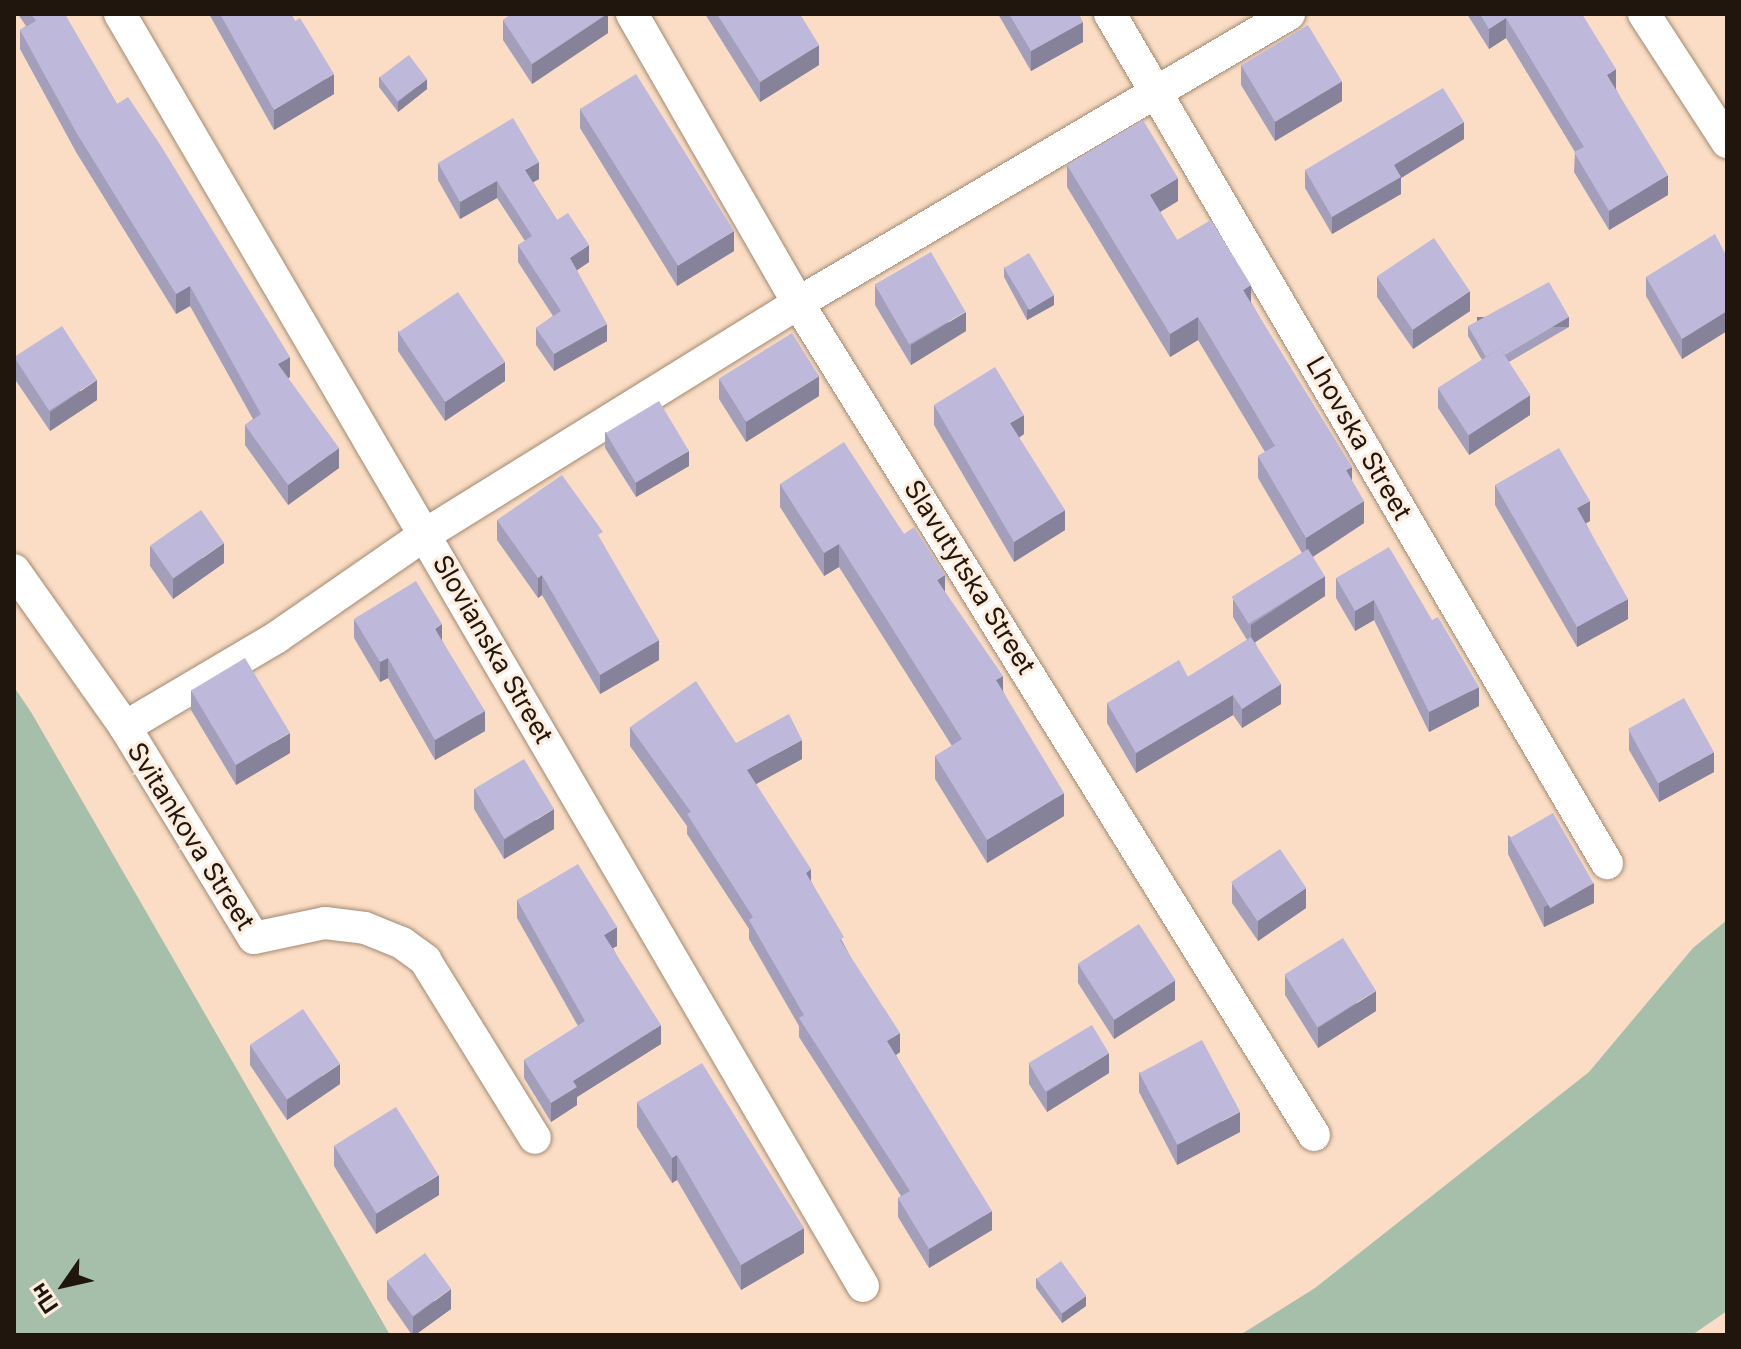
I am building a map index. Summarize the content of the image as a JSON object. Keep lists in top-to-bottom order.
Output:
{
  "streets": {
    "street": [
      "Lhovska Street",
      "Slavutytska Street",
      "Slovianska Street",
      "Svitankova Street"
    ]
  },
  "north": "bottom left"
}
